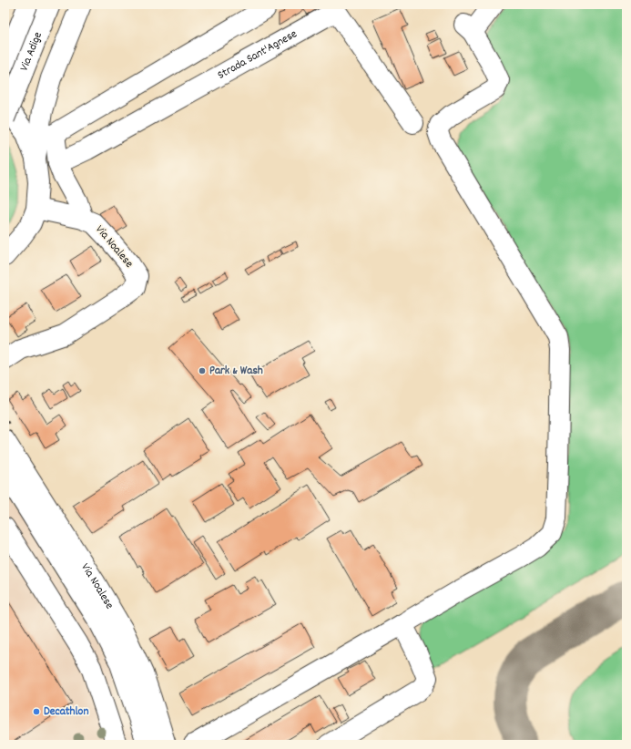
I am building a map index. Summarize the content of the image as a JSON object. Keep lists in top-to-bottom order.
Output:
{
  "streets": {
    "main road": ["Via Adige", "Strada Sant'Agnese", "Via Noalese"]
  },
  "places": ["Park & Wash", "Decathlon"]
}
